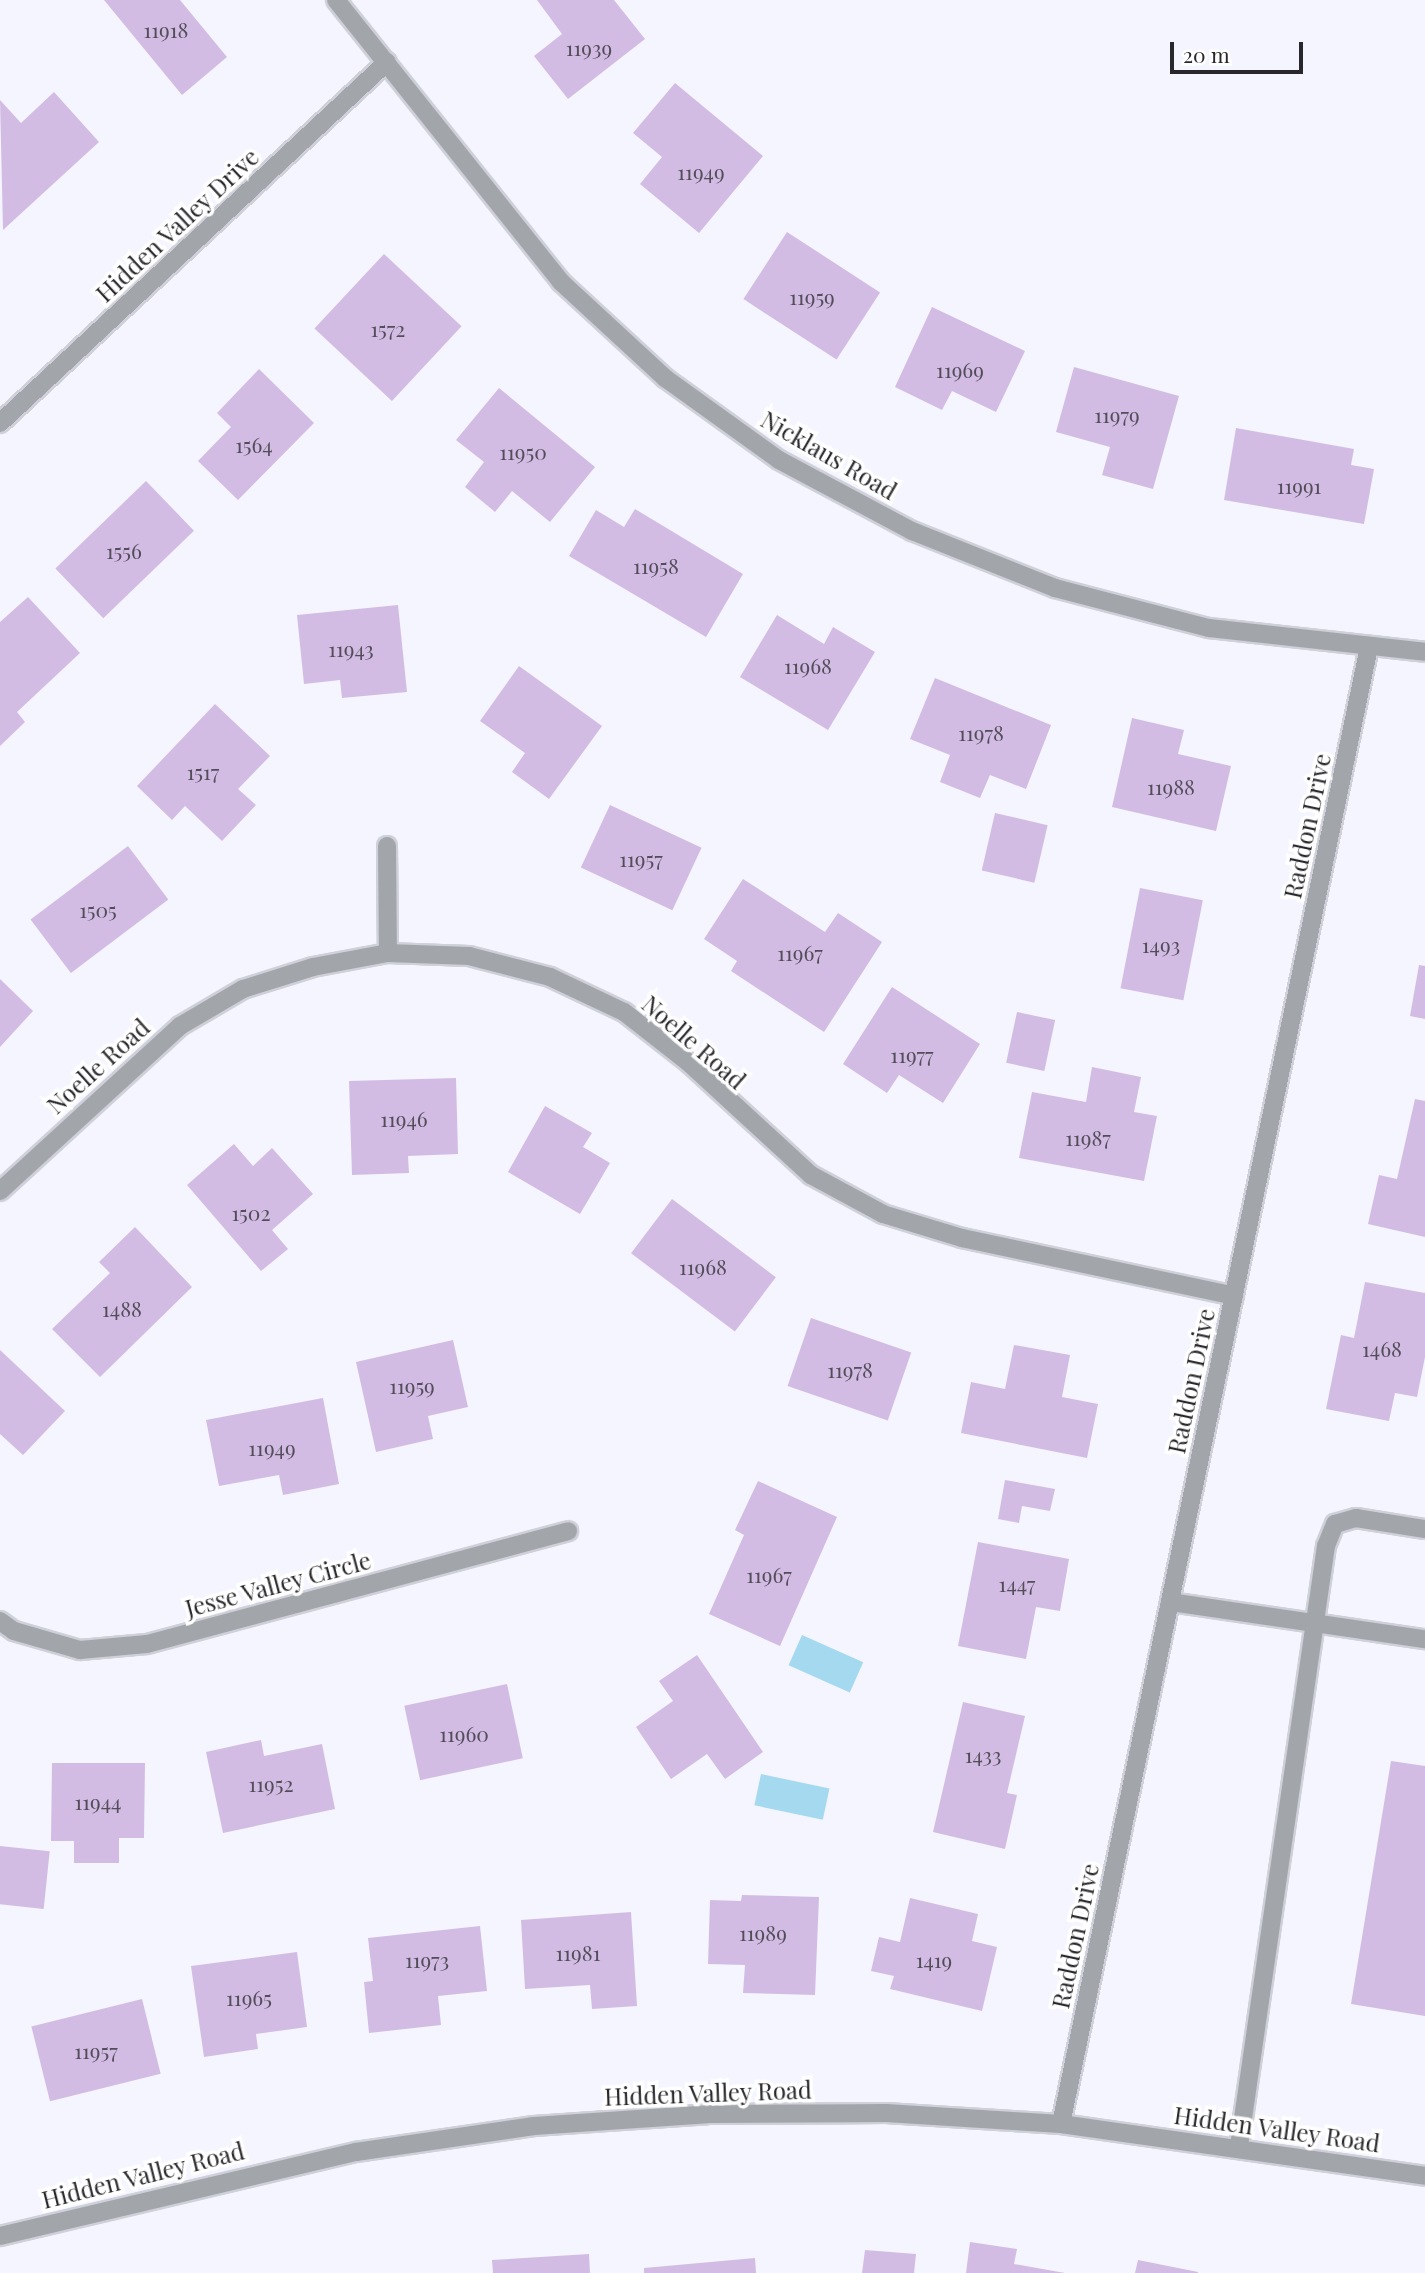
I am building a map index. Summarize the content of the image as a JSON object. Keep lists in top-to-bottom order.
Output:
{
  "streets": {
    "street": [
      "Hidden Valley Drive",
      "Nicklaus Road",
      "Raddon Drive",
      "Noelle Road",
      "Jesse Valley Circle",
      "Hidden Valley Road"
    ]
  },
  "crossings": [
    ["Hidden Valley Drive", "Nicklaus Road"],
    ["Nicklaus Road", "Raddon Drive"],
    ["Raddon Drive", "Noelle Road"],
    ["Raddon Drive", "Hidden Valley Road"]
  ],
  "house_numbers": [
    "11918",
    "11939",
    "11949",
    "11959",
    "1572",
    "11969",
    "11979",
    "1564",
    "11950",
    "11991",
    "1556",
    "11958",
    "11943",
    "11968",
    "11978",
    "1517",
    "11988",
    "11957",
    "1505",
    "1493",
    "11967",
    "11977",
    "11946",
    "11987",
    "1502",
    "11968",
    "1488",
    "1468",
    "11978",
    "11959",
    "11949",
    "11967",
    "1447",
    "11960",
    "1433",
    "11952",
    "11944",
    "11989",
    "11981",
    "11973",
    "1419",
    "11965",
    "11957"
  ],
  "scale_bar": "20 m"
}
